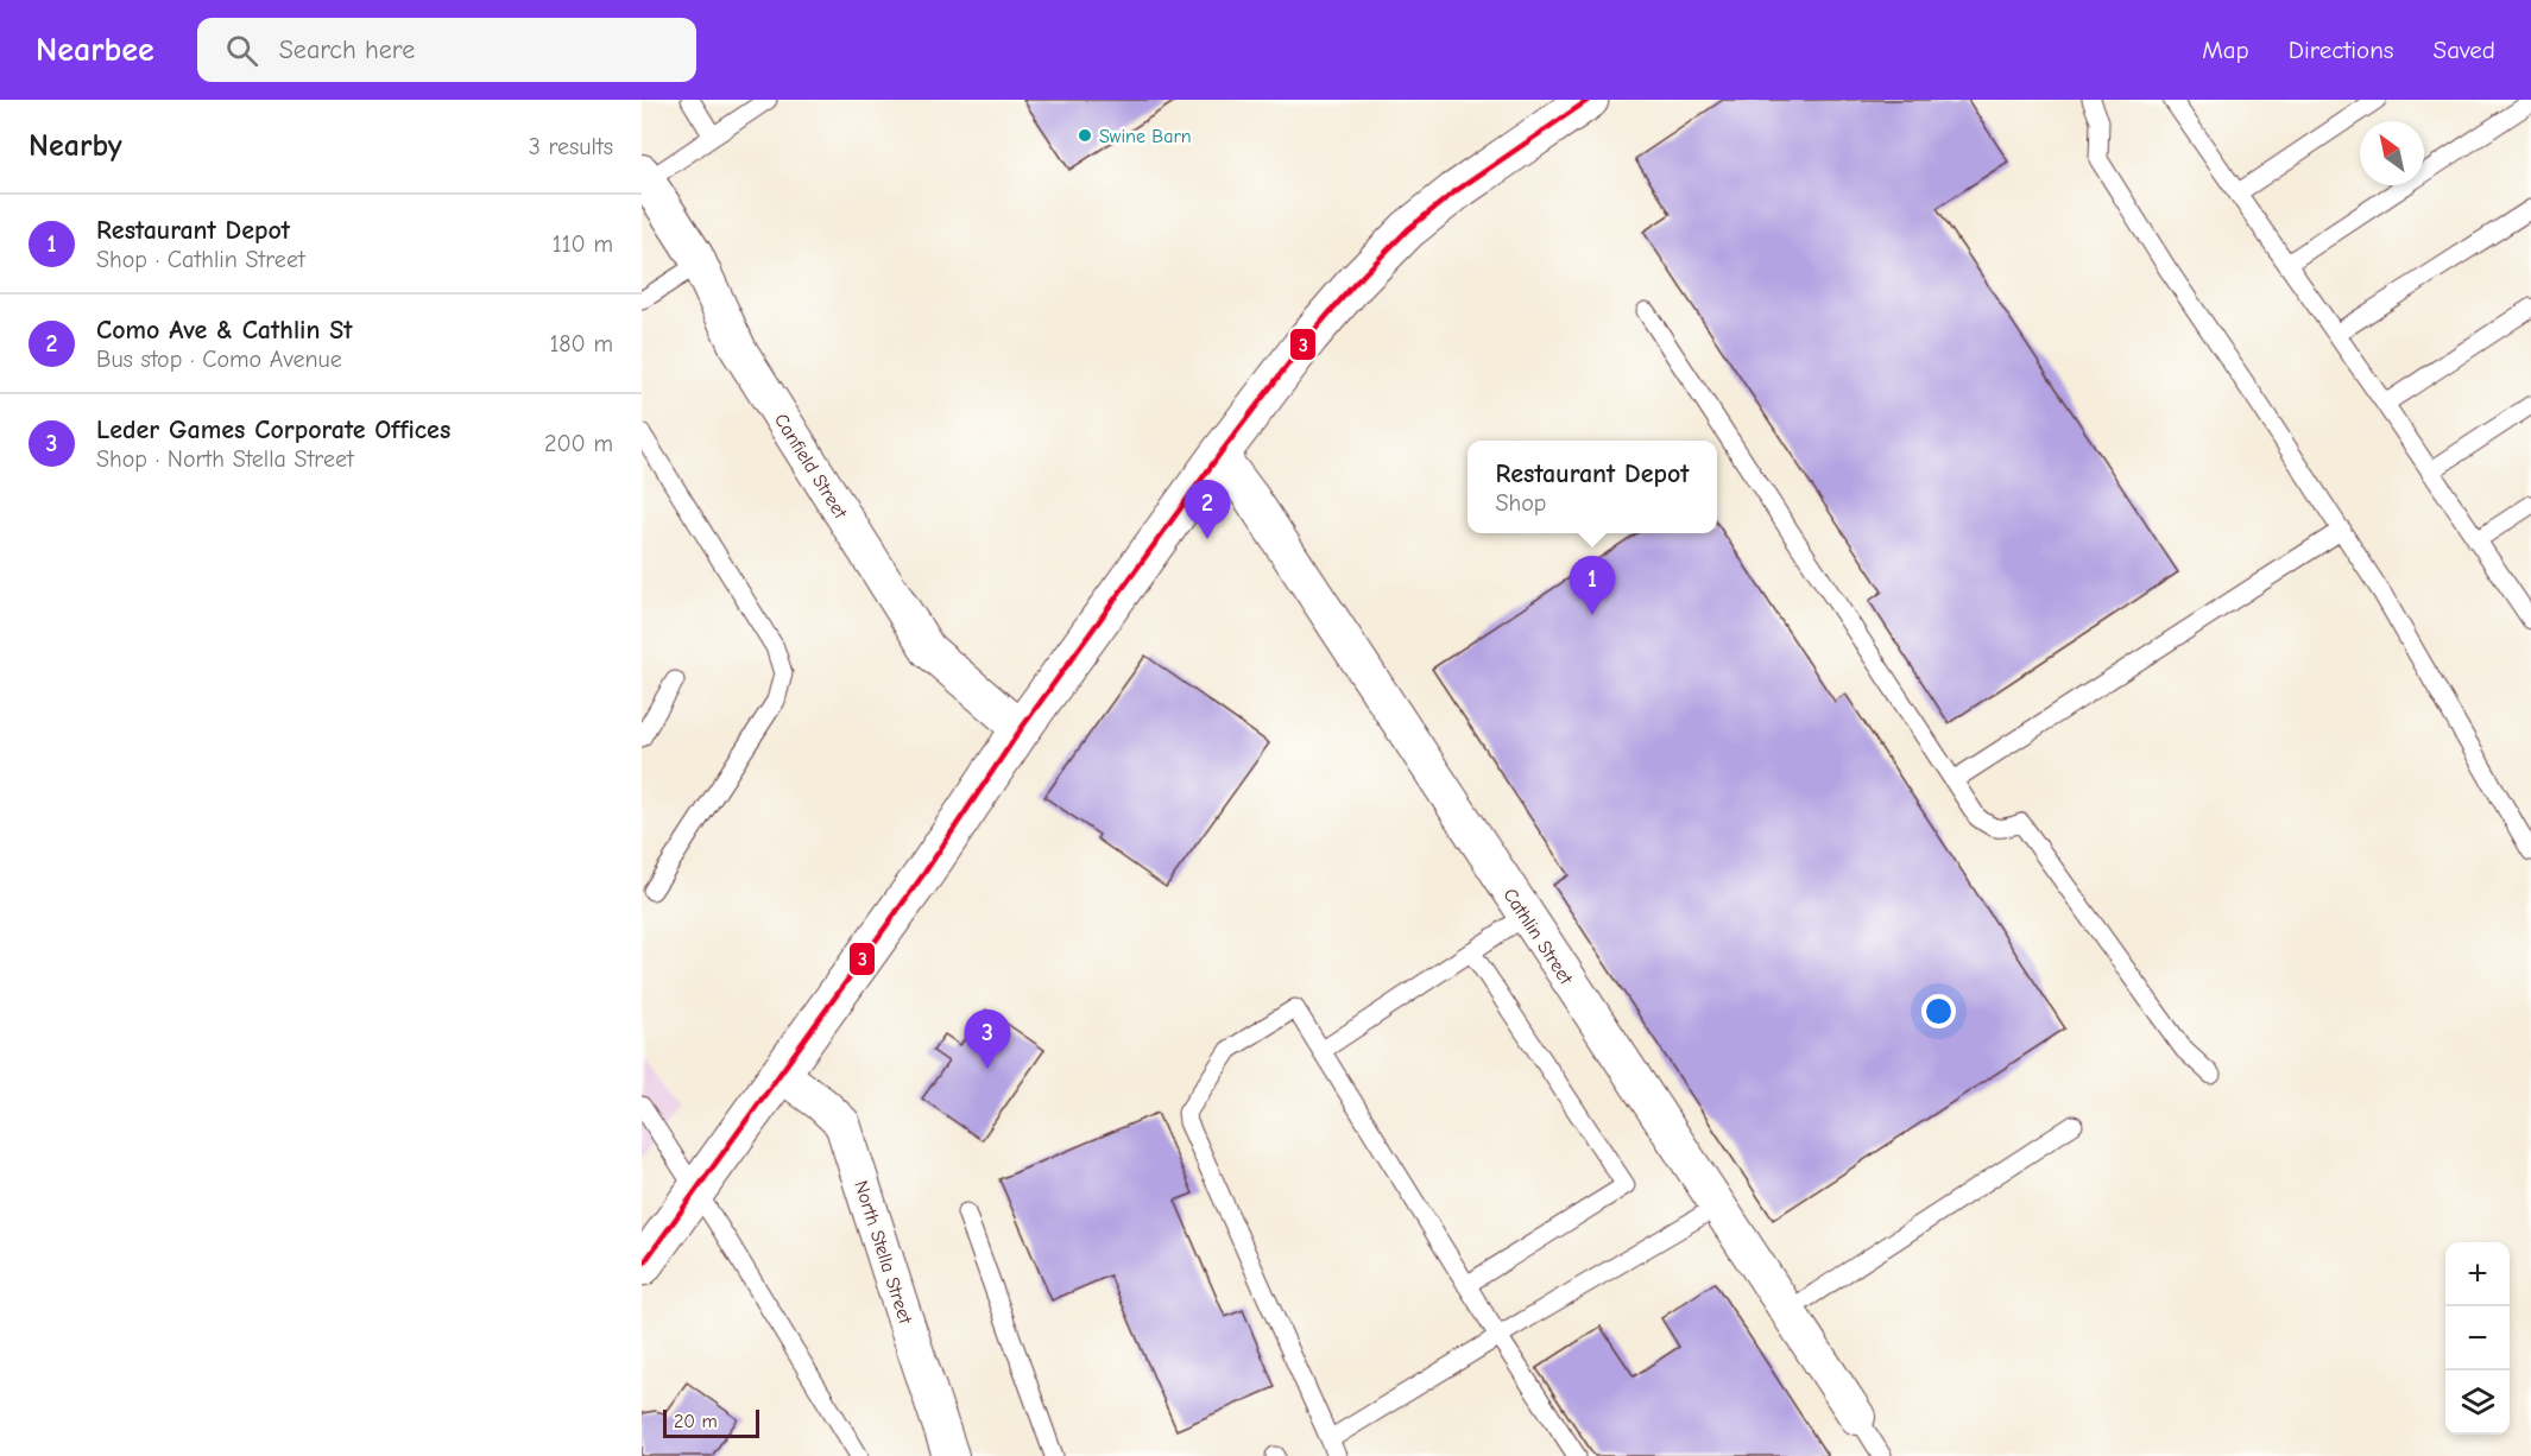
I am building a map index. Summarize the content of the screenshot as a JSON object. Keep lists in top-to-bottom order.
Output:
{
  "streets": {
    "street": ["Canfield Street", "Cathlin Street", "North Stella Street"]
  },
  "places": ["Swine Barn"],
  "lines": ["transit line 3"],
  "scale_bar": "20 m",
  "north": "top left",
  "page": {
    "header": "Nearbee",
    "search": "Search here",
    "nav": ["Map", "Directions", "Saved"],
    "heading": ["Nearby", "3 results"],
    "list": [
      {
        "mark": "1",
        "name": "Restaurant Depot",
        "note": "Shop · Cathlin Street",
        "value": "110 m"
      },
      {
        "mark": "2",
        "name": "Como Ave & Cathlin St",
        "note": "Bus stop · Como Avenue",
        "value": "180 m"
      },
      {
        "mark": "3",
        "name": "Leder Games Corporate Offices",
        "note": "Shop · North Stella Street",
        "value": "200 m"
      }
    ],
    "popup": ["Restaurant Depot", "Shop"],
    "pins": ["2", "1", "3"],
    "map_buttons": ["+", "−"],
    "scale": "20 m"
  }
}
